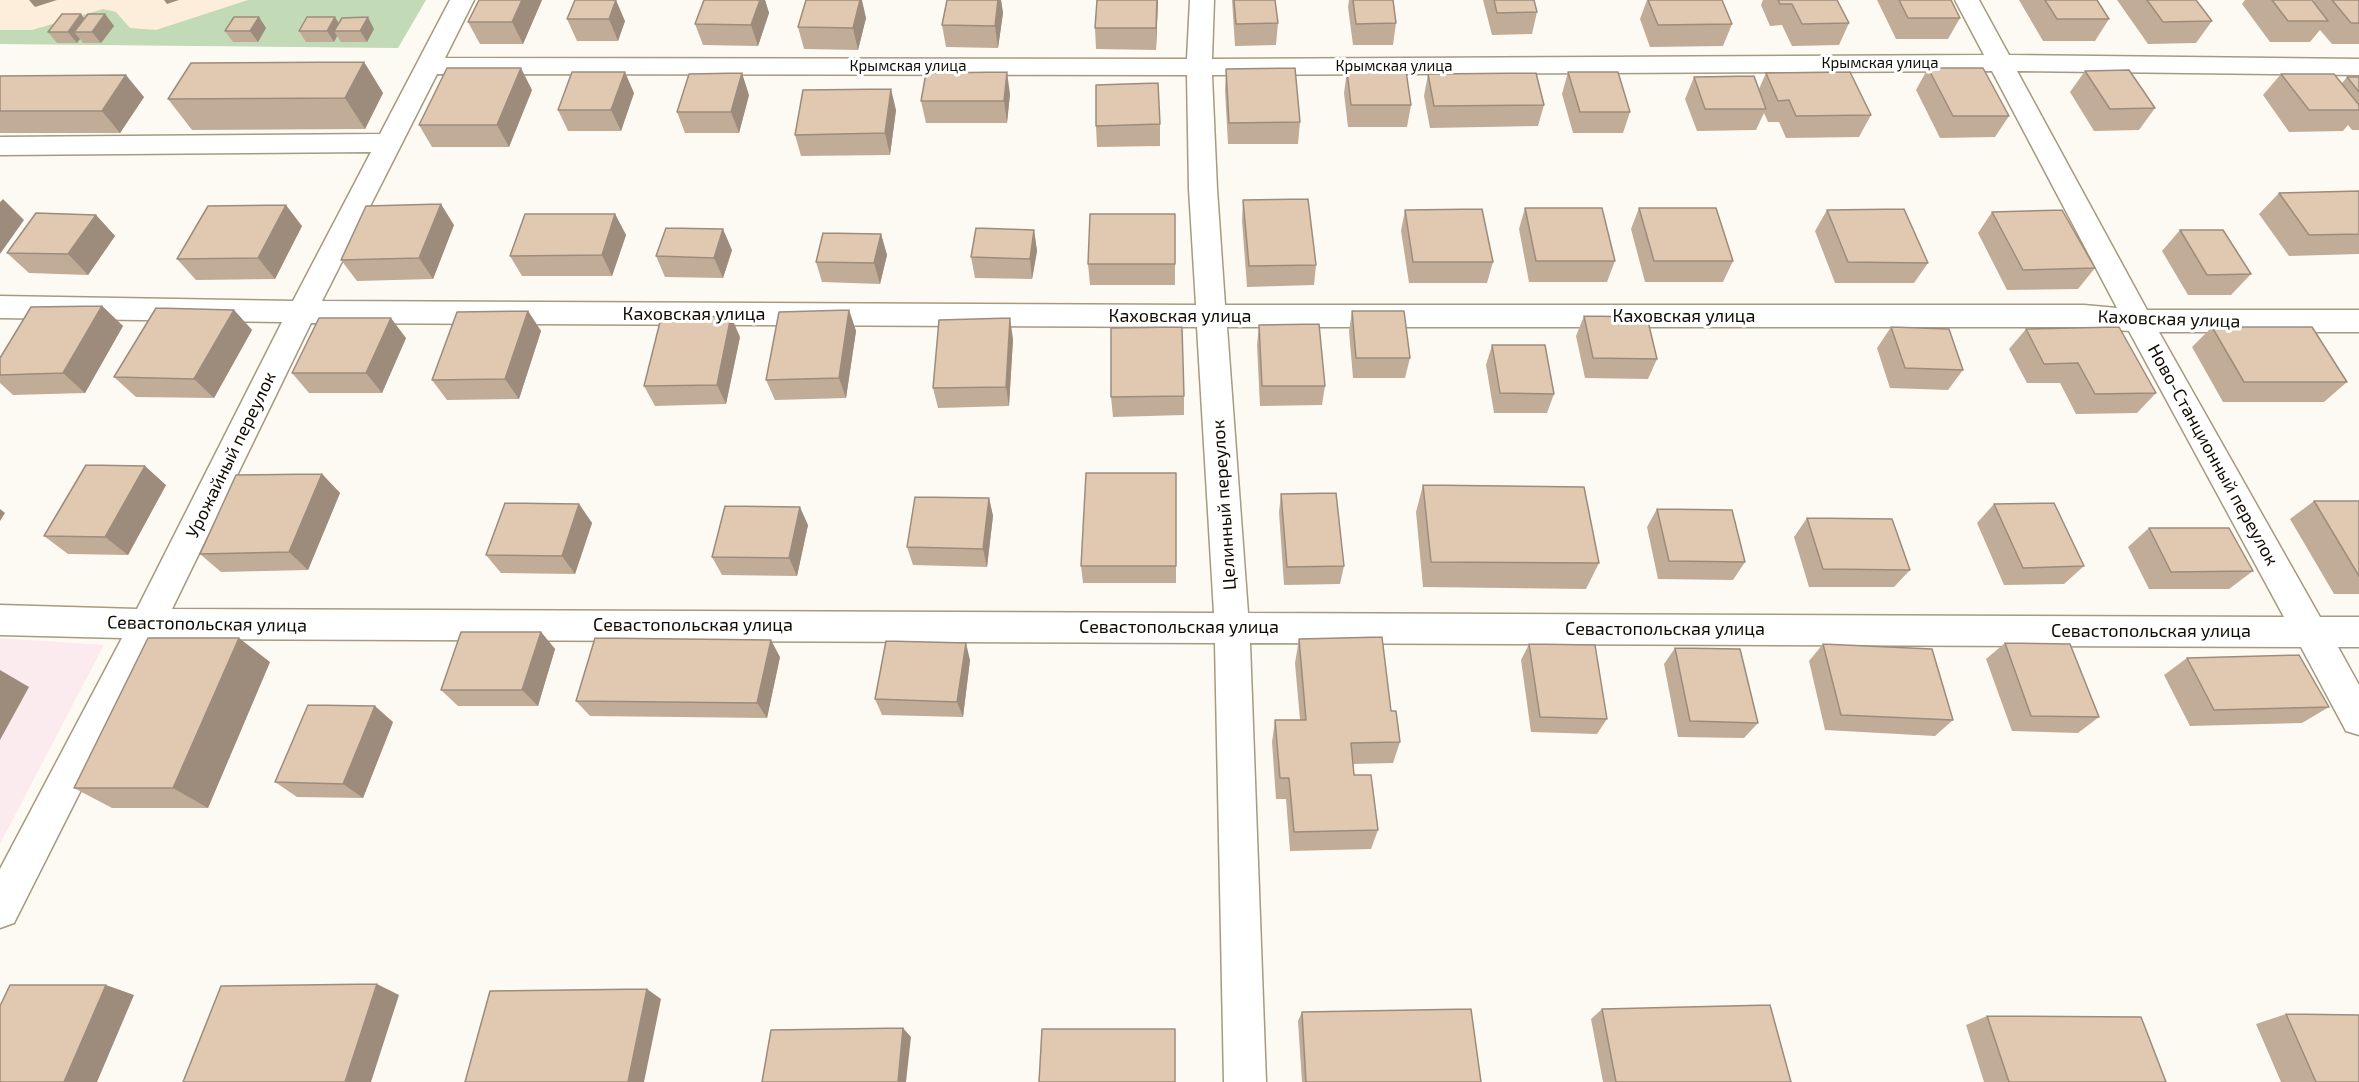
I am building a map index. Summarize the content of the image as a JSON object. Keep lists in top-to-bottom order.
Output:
{
  "streets": {
    "street": [
      "Крымская улица",
      "Каховская улица",
      "Урожайный переулок",
      "Ново-Станционный переулок",
      "Целинный переулок",
      "Севастопольская улица"
    ]
  },
  "crossings": [
    ["Крымская улица", "Урожайный переулок"],
    ["Крымская улица", "Ново-Станционный переулок"],
    ["Крымская улица", "Целинный переулок"],
    ["Каховская улица", "Урожайный переулок"],
    ["Каховская улица", "Ново-Станционный переулок"],
    ["Каховская улица", "Целинный переулок"],
    ["Урожайный переулок", "Севастопольская улица"],
    ["Ново-Станционный переулок", "Севастопольская улица"],
    ["Целинный переулок", "Севастопольская улица"]
  ]
}
